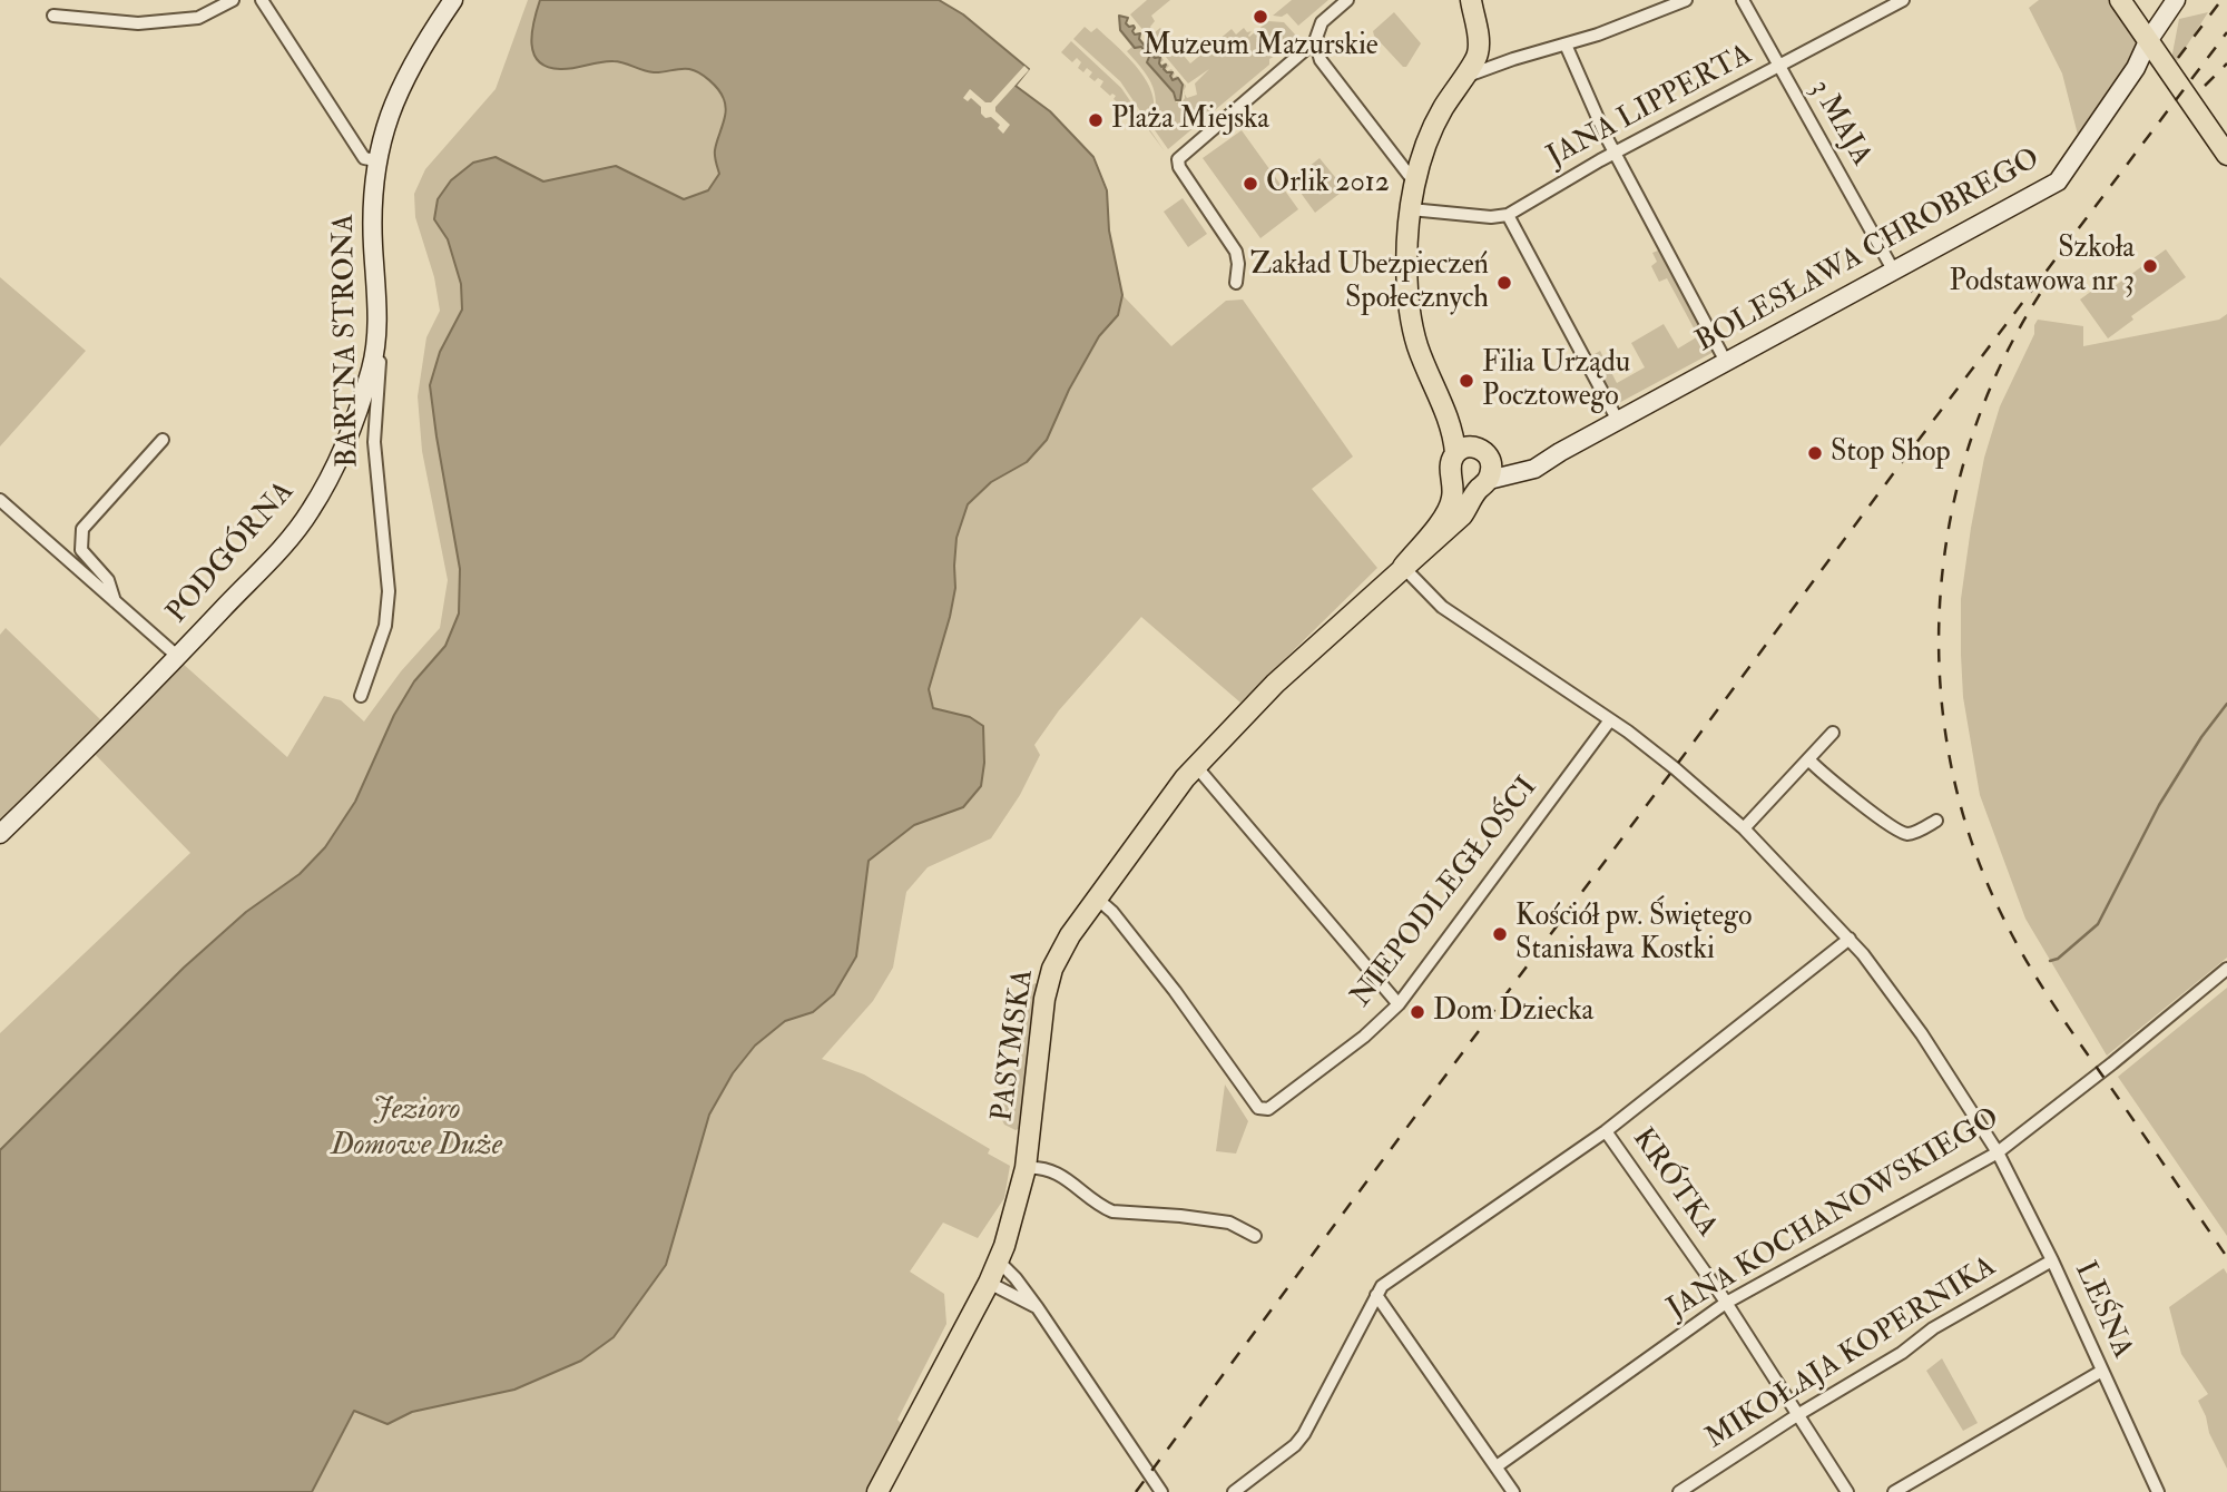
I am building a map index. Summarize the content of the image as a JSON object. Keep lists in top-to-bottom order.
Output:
{
  "streets": {
    "main road": ["PASYMSKA"],
    "street": [
      "JANA LIPPERTA",
      "3 MAJA",
      "BOLESŁAWA CHROBREGO",
      "BARTNA STRONA",
      "PODGÓRNA",
      "NIEPODLEGŁOŚCI",
      "KRÓTKA",
      "JANA KOCHANOWSKIEGO",
      "LEŚNA",
      "MIKOŁAJA KOPERNIKA"
    ]
  },
  "crossings": [
    ["JANA LIPPERTA", "3 MAJA"],
    ["3 MAJA", "BOLESŁAWA CHROBREGO"],
    ["BOLESŁAWA CHROBREGO", "PASYMSKA"],
    ["BARTNA STRONA", "PODGÓRNA"],
    ["NIEPODLEGŁOŚCI", "PASYMSKA"],
    ["NIEPODLEGŁOŚCI", "LEŚNA"],
    ["PASYMSKA", "LEŚNA"],
    ["KRÓTKA", "JANA KOCHANOWSKIEGO"],
    ["KRÓTKA", "MIKOŁAJA KOPERNIKA"],
    ["JANA KOCHANOWSKIEGO", "LEŚNA"],
    ["LEŚNA", "MIKOŁAJA KOPERNIKA"]
  ],
  "water": ["Jezioro Domowe Duże"],
  "places": [
    "Muzeum Mazurskie",
    "Plaża Miejska",
    "Orlik 2012",
    "Szkoła Podstawowa nr 3",
    "Zakład Ubezpieczeń Społecznych",
    "Filia Urządu Pocztowego",
    "Stop Shop",
    "Kościół pw. Świętego Stanisława Kostki",
    "Dom Dziecka"
  ]
}
